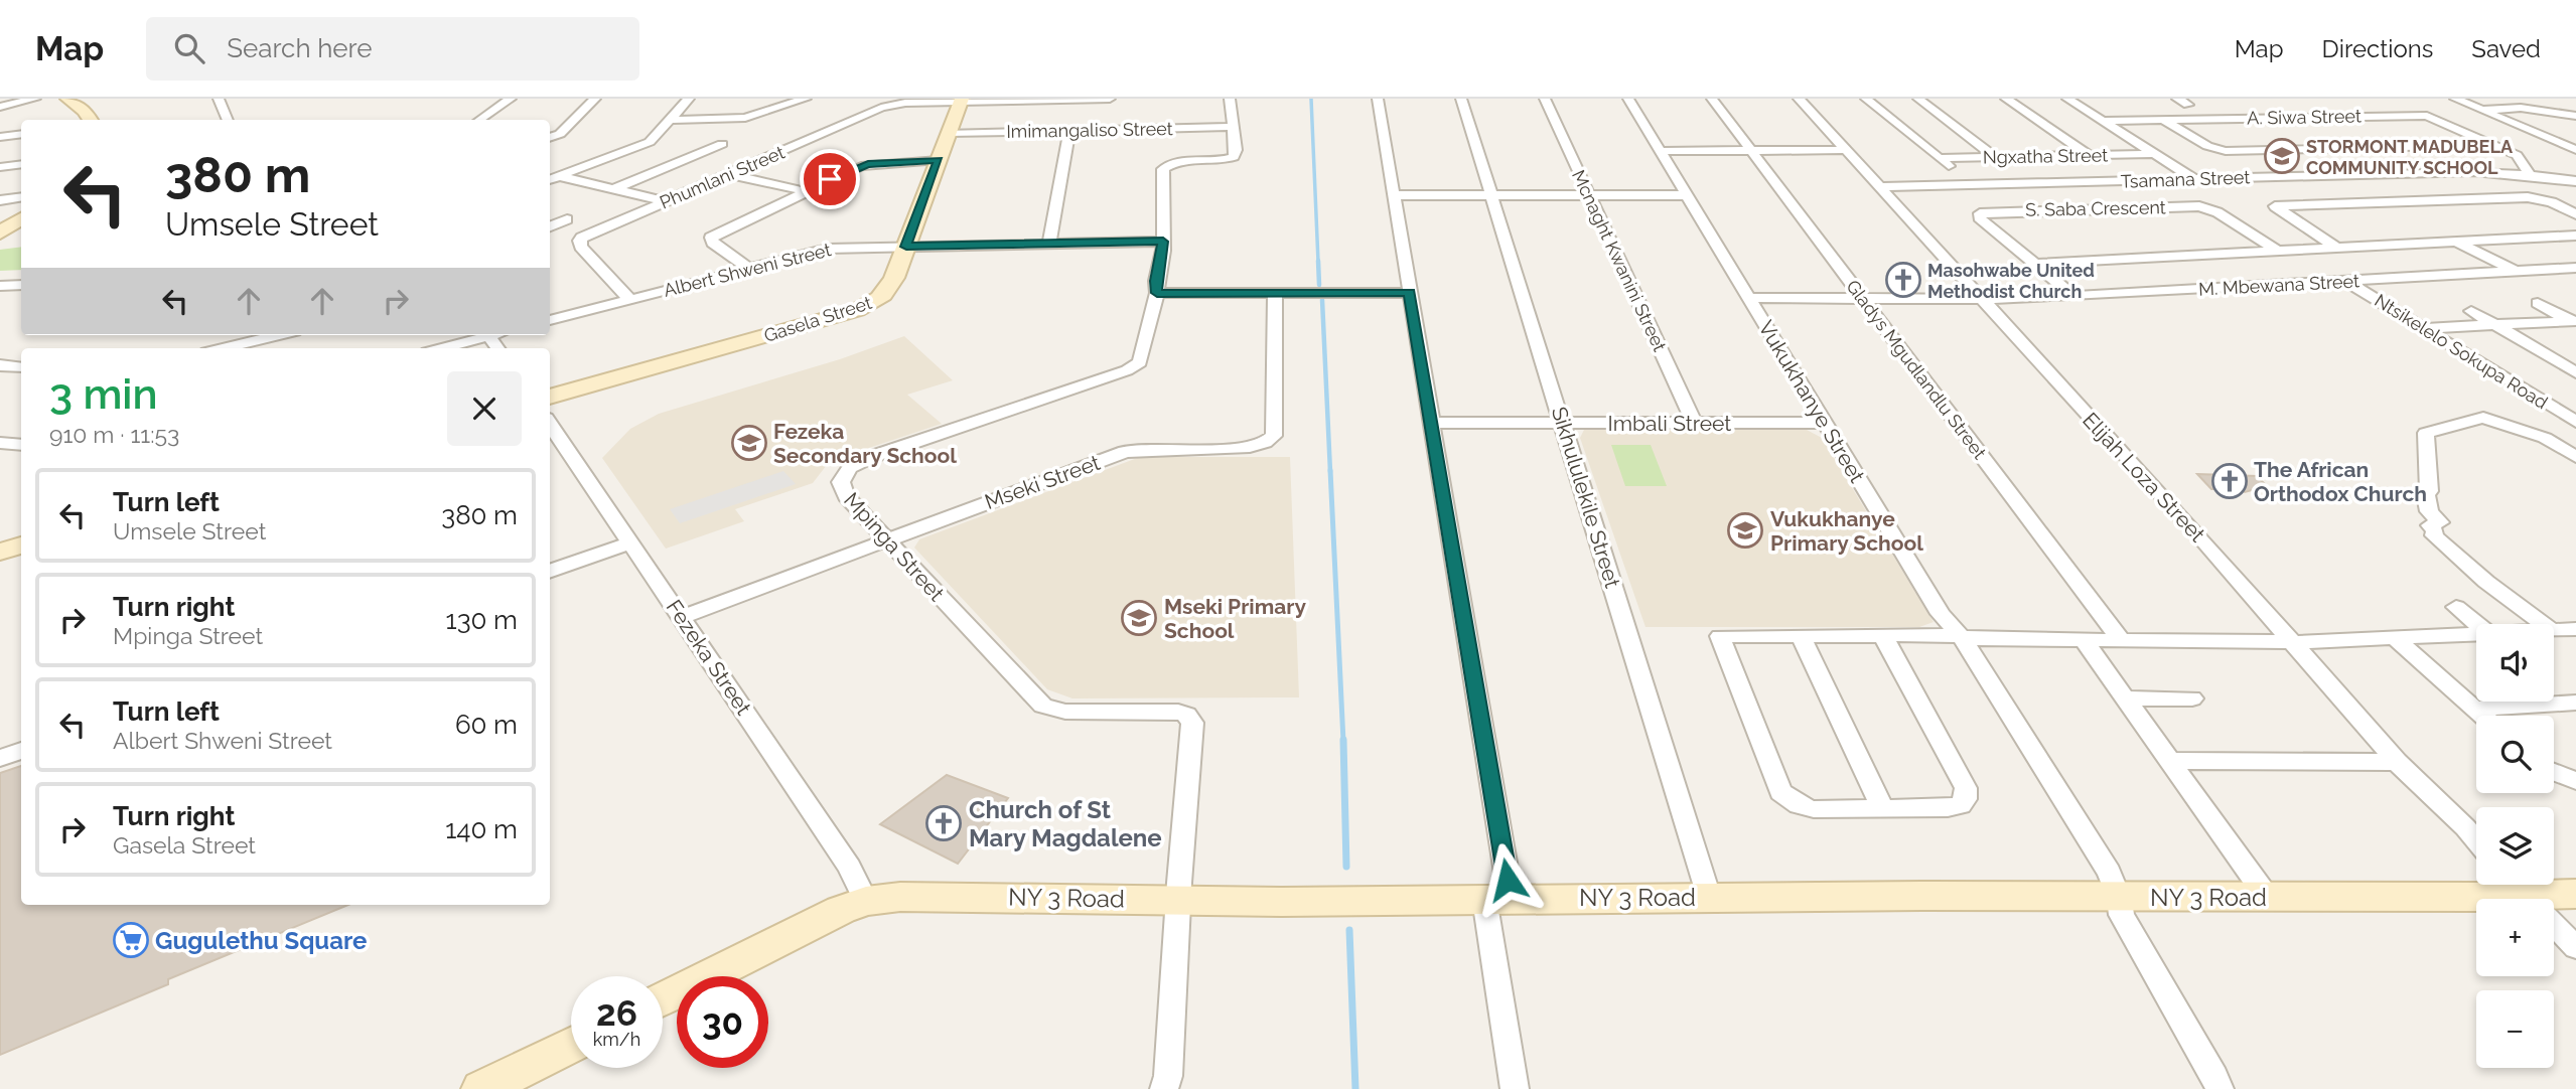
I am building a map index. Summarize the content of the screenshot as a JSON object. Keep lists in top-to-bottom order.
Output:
{
  "streets": {
    "street": [
      "A. Siwa Street",
      "Imimangaliso Street",
      "Ngxatha Street",
      "Phumlani Street",
      "Tsamana Street",
      "S. Saba Crescent",
      "Mcnaght Kwanini Street",
      "Albert Shweni Street",
      "M. Mbewana Street",
      "Gasela Street",
      "Ntsikelelo Sokupa Road",
      "Gladys Mgudlandlu Street",
      "Vukukhanye Street",
      "Imbali Street",
      "Elijah Loza Street",
      "Mseki Street",
      "Sikhululekile Street",
      "Mpinga Street",
      "Fezeka Street",
      "NY 3 Road"
    ]
  },
  "crossings": [
    ["A. Siwa Street", "Tsamana Street"],
    ["Imimangaliso Street", "Gasela Street"],
    ["Imimangaliso Street", "Mpinga Street"],
    ["Phumlani Street", "Albert Shweni Street"],
    ["Phumlani Street", "Gasela Street"],
    ["Tsamana Street", "Elijah Loza Street"],
    ["S. Saba Crescent", "M. Mbewana Street"],
    ["Mcnaght Kwanini Street", "Imbali Street"],
    ["Albert Shweni Street", "Gasela Street"],
    ["Albert Shweni Street", "Mpinga Street"],
    ["M. Mbewana Street", "Ntsikelelo Sokupa Road"],
    ["M. Mbewana Street", "Gladys Mgudlandlu Street"],
    ["M. Mbewana Street", "Vukukhanye Street"],
    ["M. Mbewana Street", "Elijah Loza Street"],
    ["Vukukhanye Street", "Imbali Street"],
    ["Vukukhanye Street", "NY 3 Road"],
    ["Imbali Street", "Sikhululekile Street"],
    ["Mseki Street", "Mpinga Street"],
    ["Mseki Street", "Fezeka Street"],
    ["Sikhululekile Street", "NY 3 Road"],
    ["Mpinga Street", "NY 3 Road"],
    ["Fezeka Street", "NY 3 Road"]
  ],
  "places": {
    "school or university": [
      "STORMONT MADUBELA COMMUNITY SCHOOL",
      "Fezeka Secondary School",
      "Vukukhanye Primary School",
      "Mseki Primary School"
    ],
    "church": ["Masohwabe United Methodist Church", "The African Orthodox Church", "Church of St Mary Magdalene"],
    "supermarket": ["Gugulethu Square"]
  },
  "page": {
    "header": "Map",
    "search": "Search here",
    "nav": ["Map", "Directions", "Saved"],
    "turn": ["380 m", "Umsele Street"],
    "heading": ["3 min", "910 m · 11:53"],
    "list": [
      {
        "name": "Turn left",
        "note": "Umsele Street",
        "value": "380 m"
      },
      {
        "name": "Turn right",
        "note": "Mpinga Street",
        "value": "130 m"
      },
      {
        "name": "Turn left",
        "note": "Albert Shweni Street",
        "value": "60 m"
      },
      {
        "name": "Turn right",
        "note": "Gasela Street",
        "value": "140 m"
      }
    ],
    "map_buttons": ["+", "−"],
    "speed": "26 km/h",
    "limit": "30"
  }
}
